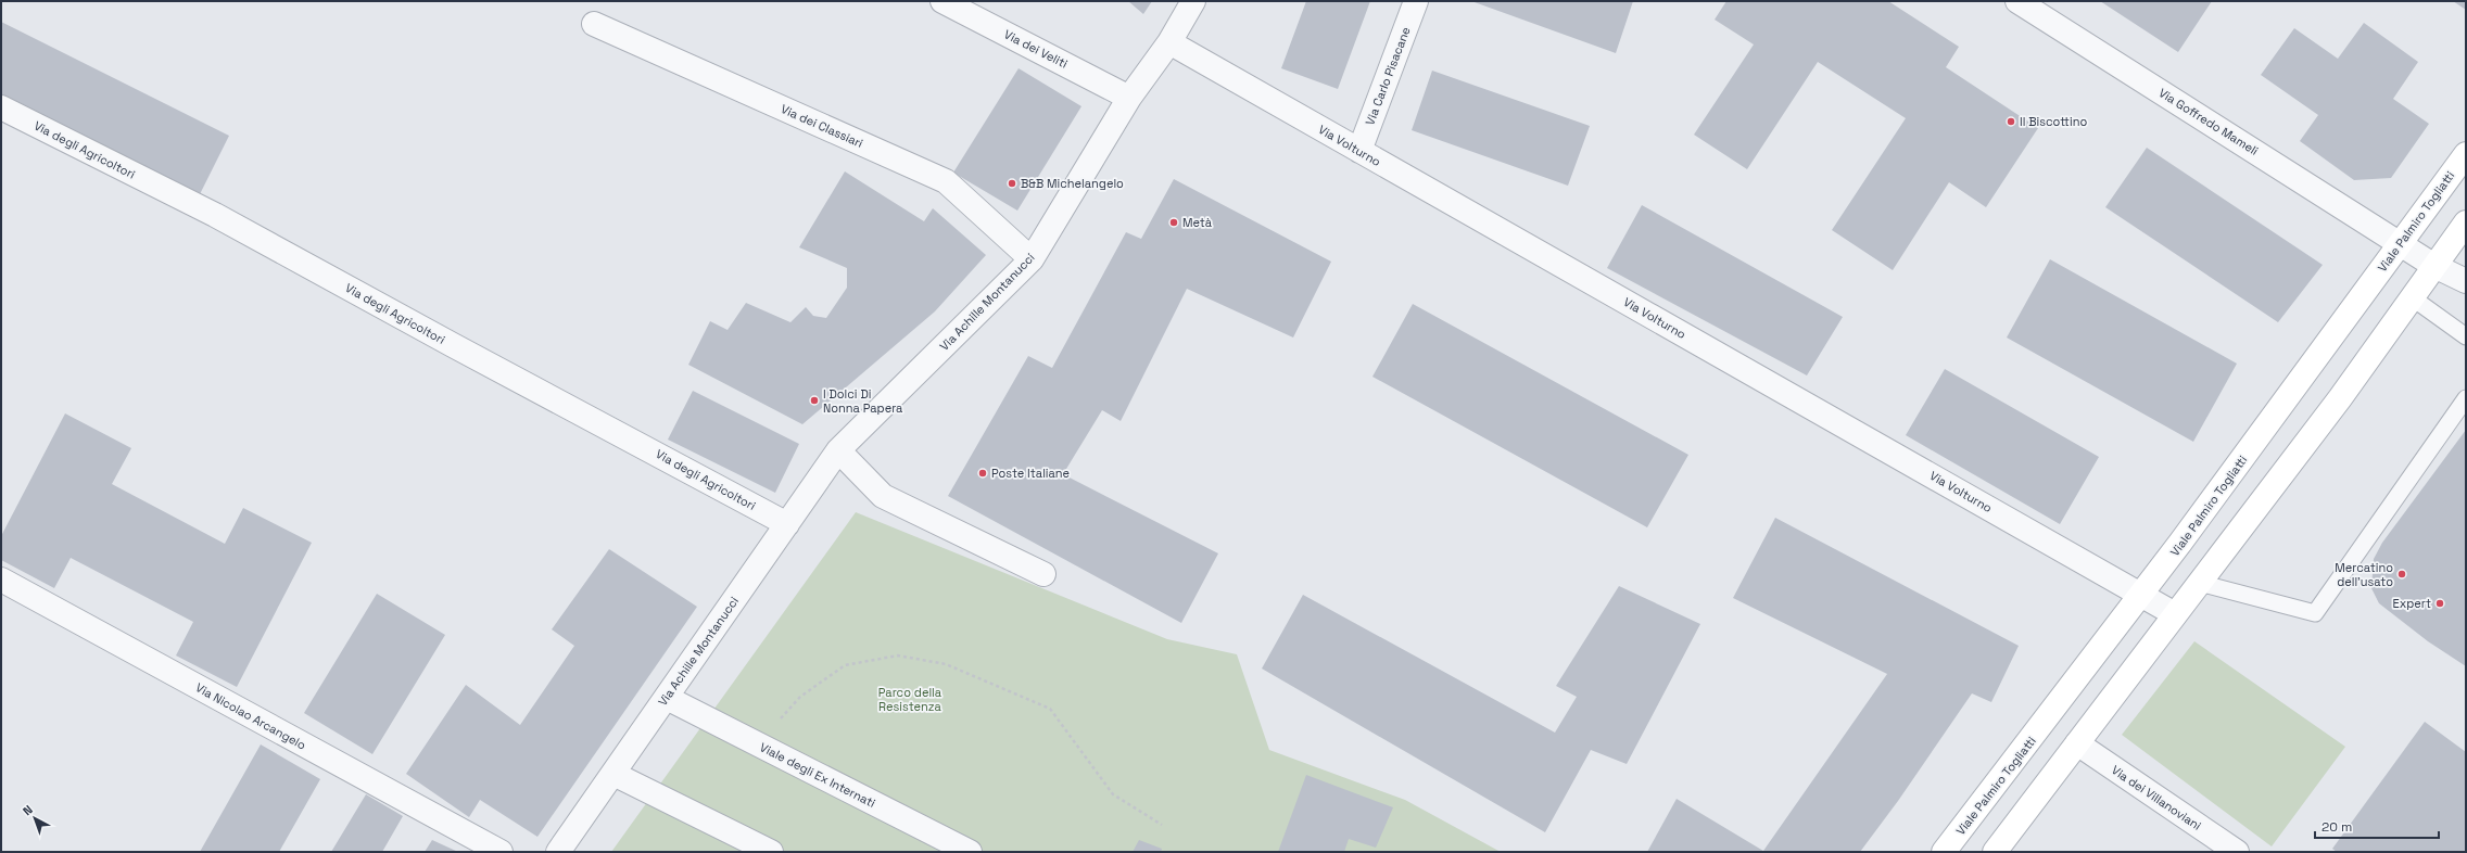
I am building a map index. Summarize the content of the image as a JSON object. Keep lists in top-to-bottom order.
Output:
{
  "streets": {
    "street": [
      "Via dei Veliti",
      "Via Carlo Pisacane",
      "Via Goffredo Mameli",
      "Via dei Classiari",
      "Via Volturno",
      "Via degli Agricoltori",
      "Viale Palmiro Togliatti",
      "Via Achille Montanucci",
      "Via Nicolao Arcangelo",
      "Viale degli Ex Internati",
      "Via dei Villanoviani"
    ]
  },
  "crossings": [
    ["Via dei Veliti", "Via Achille Montanucci"],
    ["Via Carlo Pisacane", "Via Volturno"],
    ["Via Goffredo Mameli", "Viale Palmiro Togliatti"],
    ["Via dei Classiari", "Via Achille Montanucci"],
    ["Via Volturno", "Viale Palmiro Togliatti"],
    ["Via Volturno", "Via Achille Montanucci"],
    ["Via degli Agricoltori", "Via Achille Montanucci"],
    ["Via Achille Montanucci", "Viale degli Ex Internati"]
  ],
  "parks": ["Parco della Resistenza"],
  "places": [
    "Il Biscottino",
    "B&B Michelangelo",
    "Metà",
    "I Dolci Di Nonna Papera",
    "Poste Italiane",
    "Mercatino dell'usato",
    "Expert"
  ],
  "scale_bar": "20 m",
  "north": "top left"
}
